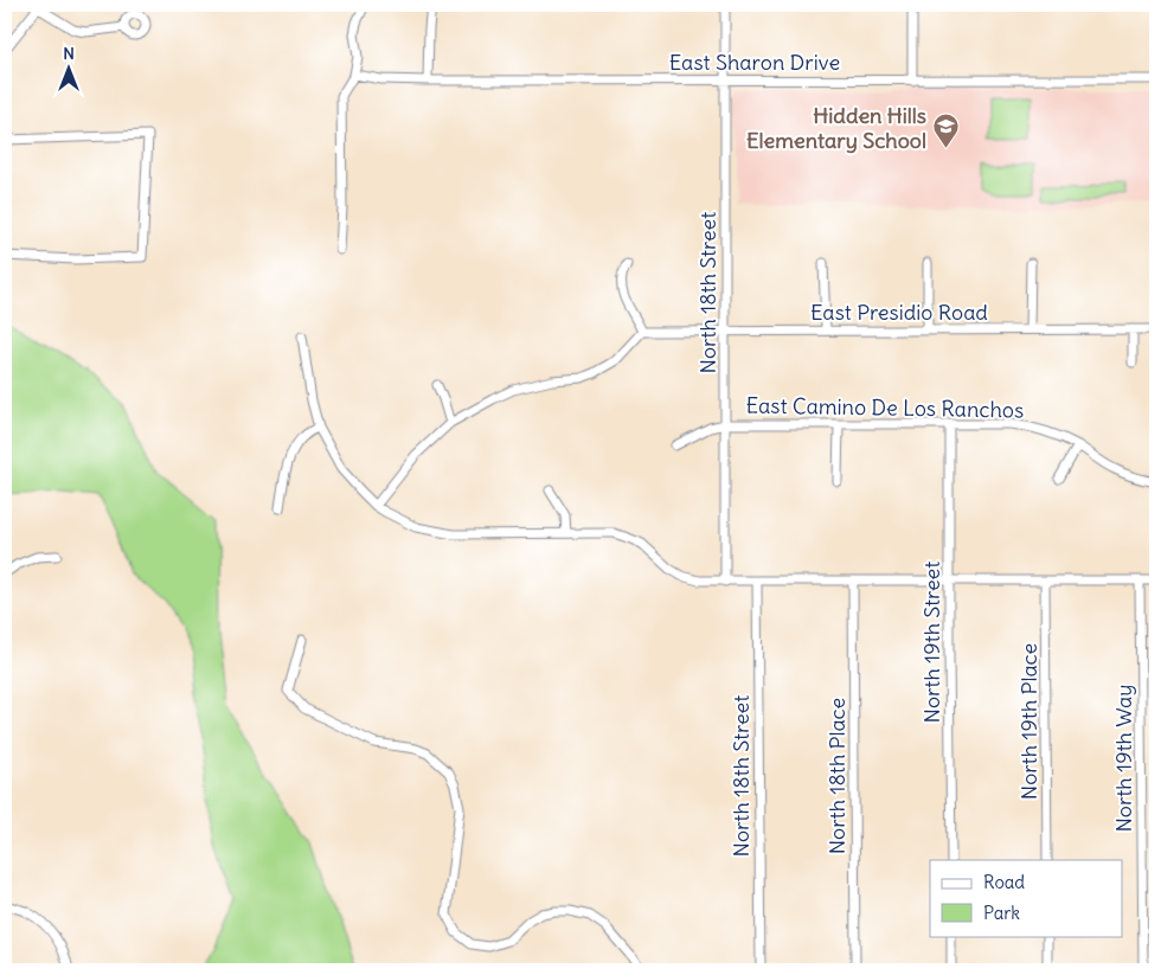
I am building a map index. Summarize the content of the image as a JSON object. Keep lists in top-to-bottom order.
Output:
{
  "streets": {
    "street": [
      "East Sharon Drive",
      "North 18th Street",
      "East Presidio Road",
      "East Camino De Los Ranchos",
      "North 19th Street",
      "North 19th Place",
      "North 19th Way",
      "North 18th Place"
    ]
  },
  "crossings": [
    ["East Sharon Drive", "North 18th Street"],
    ["North 18th Street", "East Presidio Road"],
    ["North 18th Street", "East Camino De Los Ranchos"],
    ["East Camino De Los Ranchos", "North 19th Street"]
  ],
  "places": {
    "school or university": ["Hidden Hills Elementary School"]
  },
  "legend": ["Road", "Park"],
  "north": "top"
}
